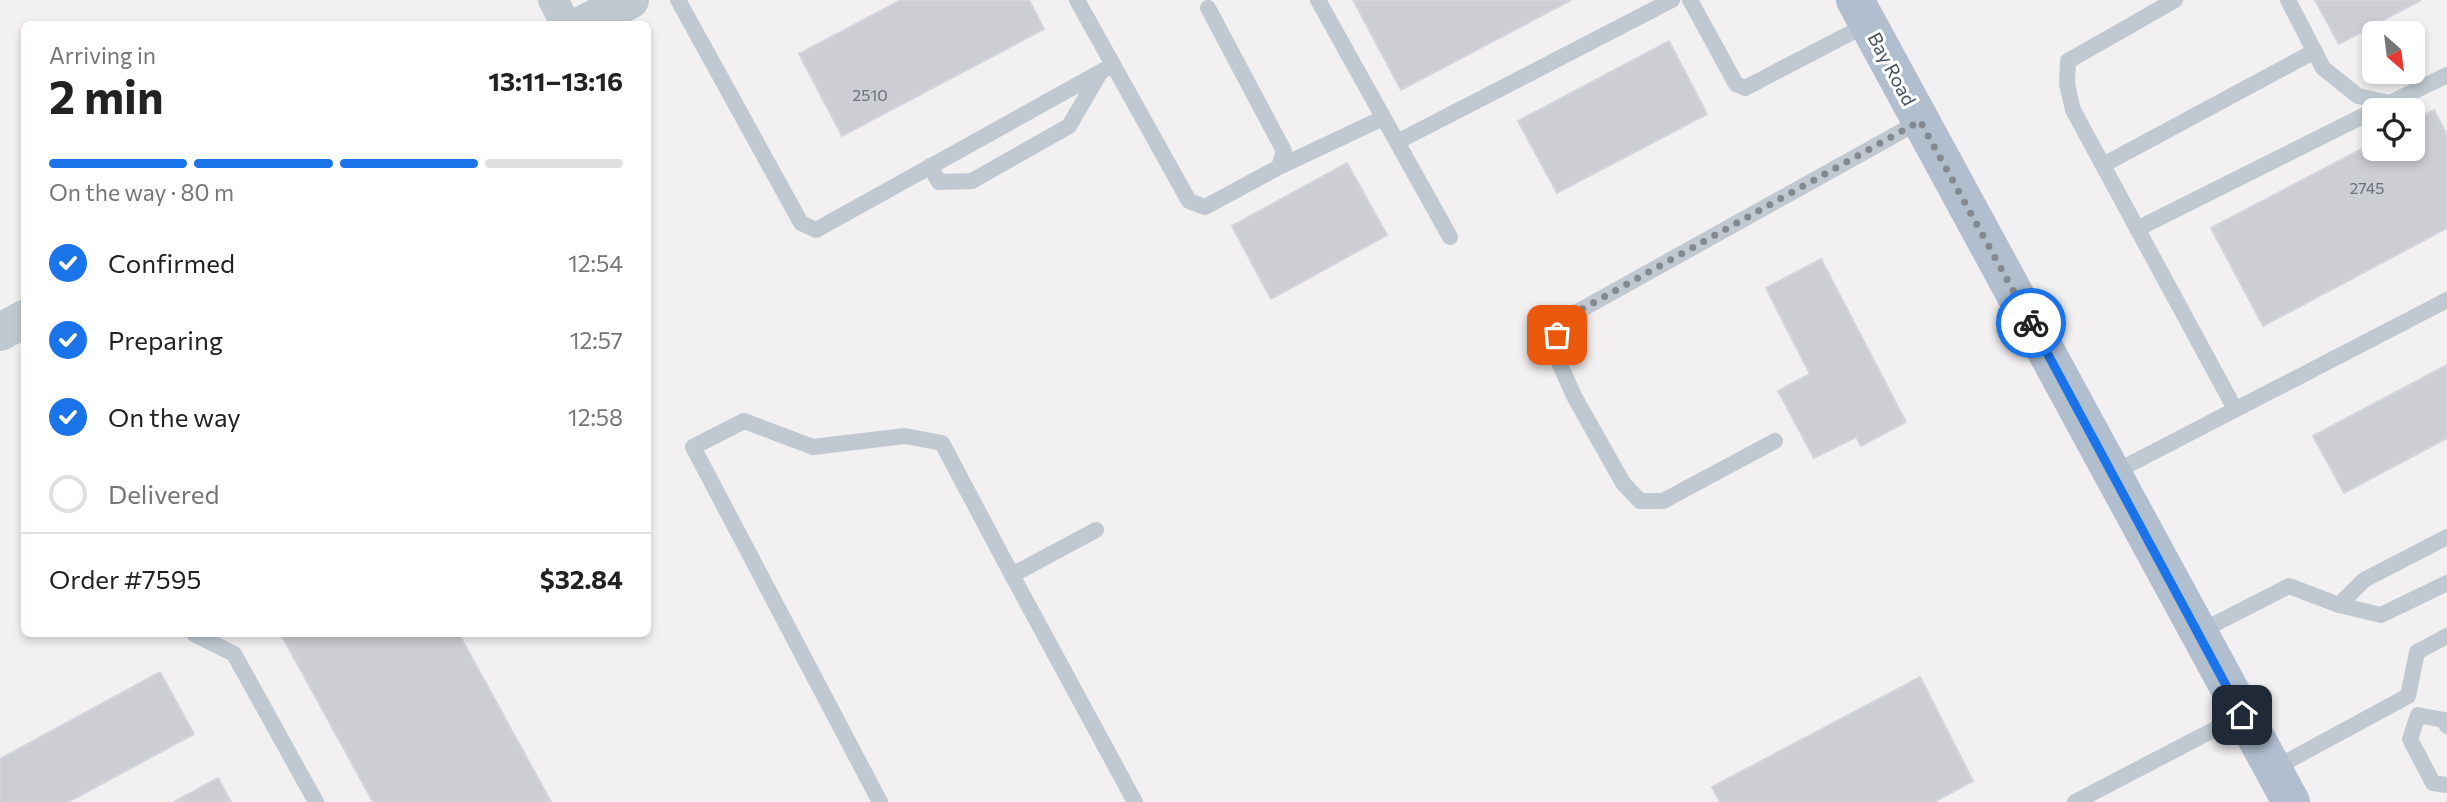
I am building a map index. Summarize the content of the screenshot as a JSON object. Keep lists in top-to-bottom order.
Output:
{
  "streets": {
    "main road": ["Bay Road"]
  },
  "house_numbers": ["2510", "2745"],
  "north": "bottom right",
  "page": {
    "heading": ["2 min", "Arriving in", "13:11–13:16"],
    "panel": ["Order #7595", "$32.84"],
    "bar": "On the way · 80 m",
    "list": [
      ["Confirmed", "12:54"],
      ["Preparing", "12:57"],
      ["On the way", "12:58"],
      "Delivered"
    ]
  }
}
